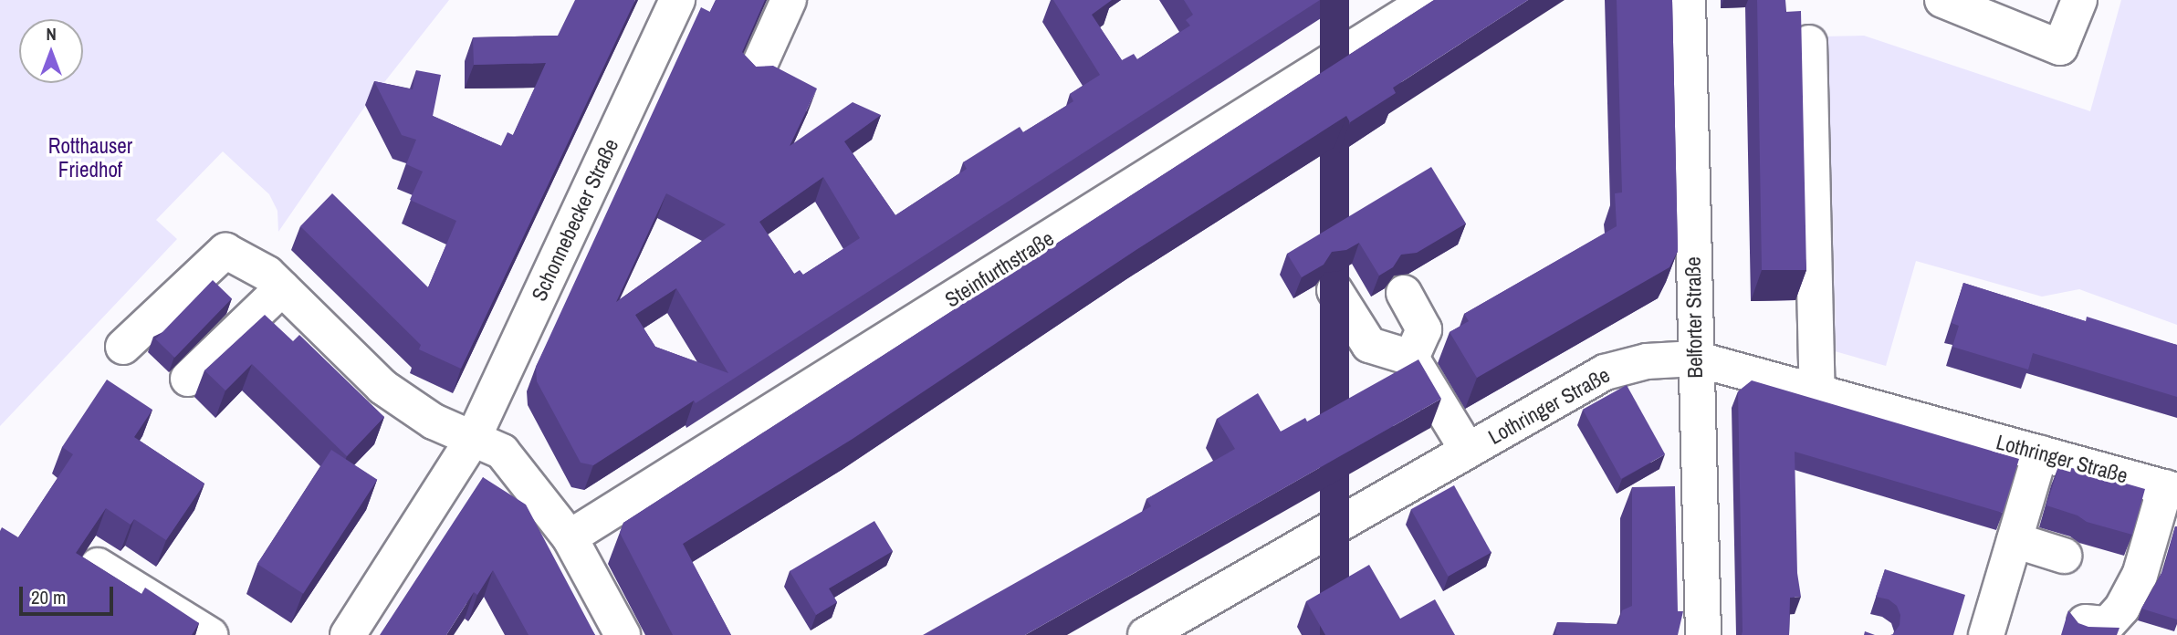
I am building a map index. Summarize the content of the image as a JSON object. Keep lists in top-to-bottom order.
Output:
{
  "streets": {
    "street": [
      "Schonnebecker Straße",
      "Steinfurthstraße",
      "Belforter Straße",
      "Lothringer Straße"
    ]
  },
  "crossings": [
    ["Belforter Straße", "Lothringer Straße"]
  ],
  "parks": ["Rotthauser Friedhof"],
  "scale_bar": "20 m",
  "north": "top"
}
